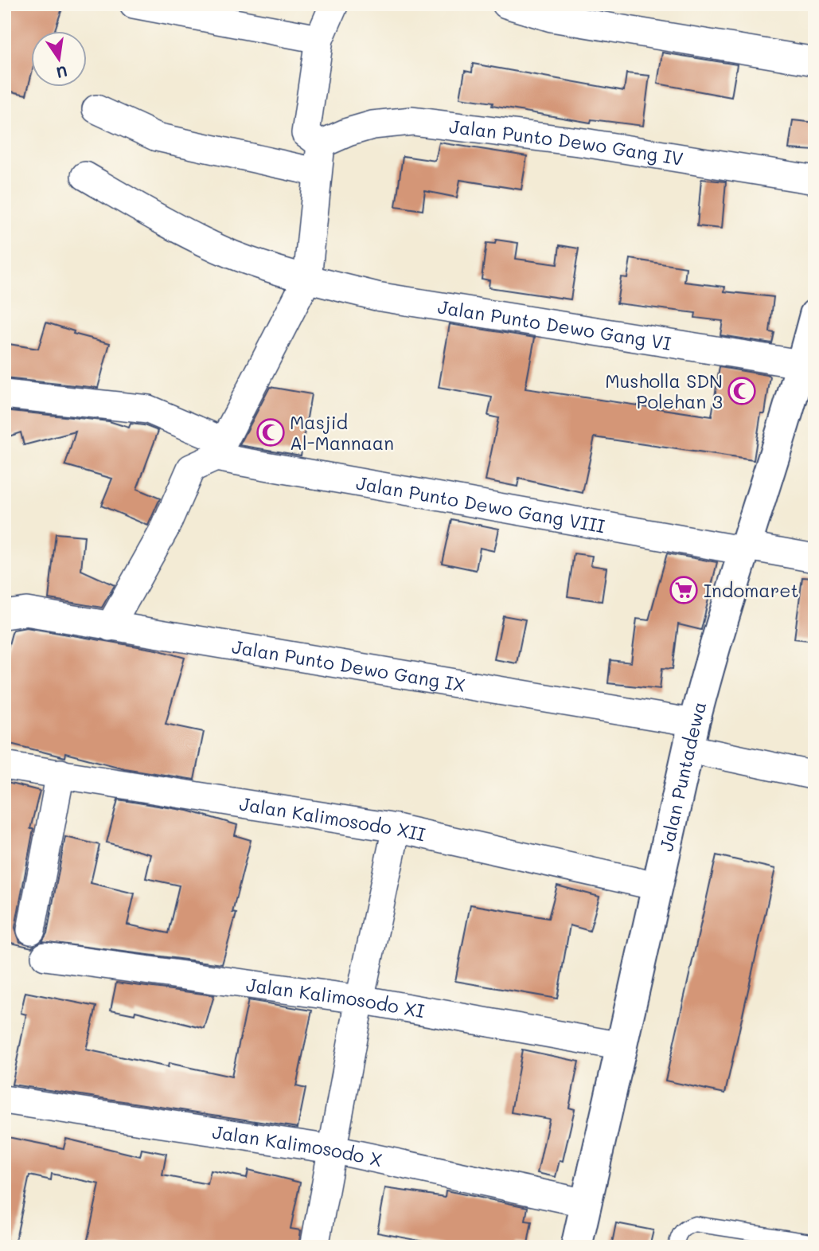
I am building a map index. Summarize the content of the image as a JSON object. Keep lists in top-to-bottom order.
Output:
{
  "streets": {
    "street": [
      "Jalan Punto Dewo Gang IV",
      "Jalan Punto Dewo Gang VI",
      "Jalan Punto Dewo Gang VIII",
      "Jalan Punto Dewo Gang IX",
      "Jalan Puntadewa",
      "Jalan Kalimosodo XII",
      "Jalan Kalimosodo XI",
      "Jalan Kalimosodo X"
    ]
  },
  "crossings": [
    ["Jalan Punto Dewo Gang VI", "Jalan Puntadewa"],
    ["Jalan Punto Dewo Gang VIII", "Jalan Puntadewa"],
    ["Jalan Punto Dewo Gang IX", "Jalan Puntadewa"],
    ["Jalan Puntadewa", "Jalan Kalimosodo XII"],
    ["Jalan Puntadewa", "Jalan Kalimosodo XI"],
    ["Jalan Puntadewa", "Jalan Kalimosodo X"]
  ],
  "places": {
    "mosque": ["Musholla SDN Polehan 3", "Masjid Al-Mannaan"],
    "supermarket": ["Indomaret"]
  },
  "north": "bottom"
}
